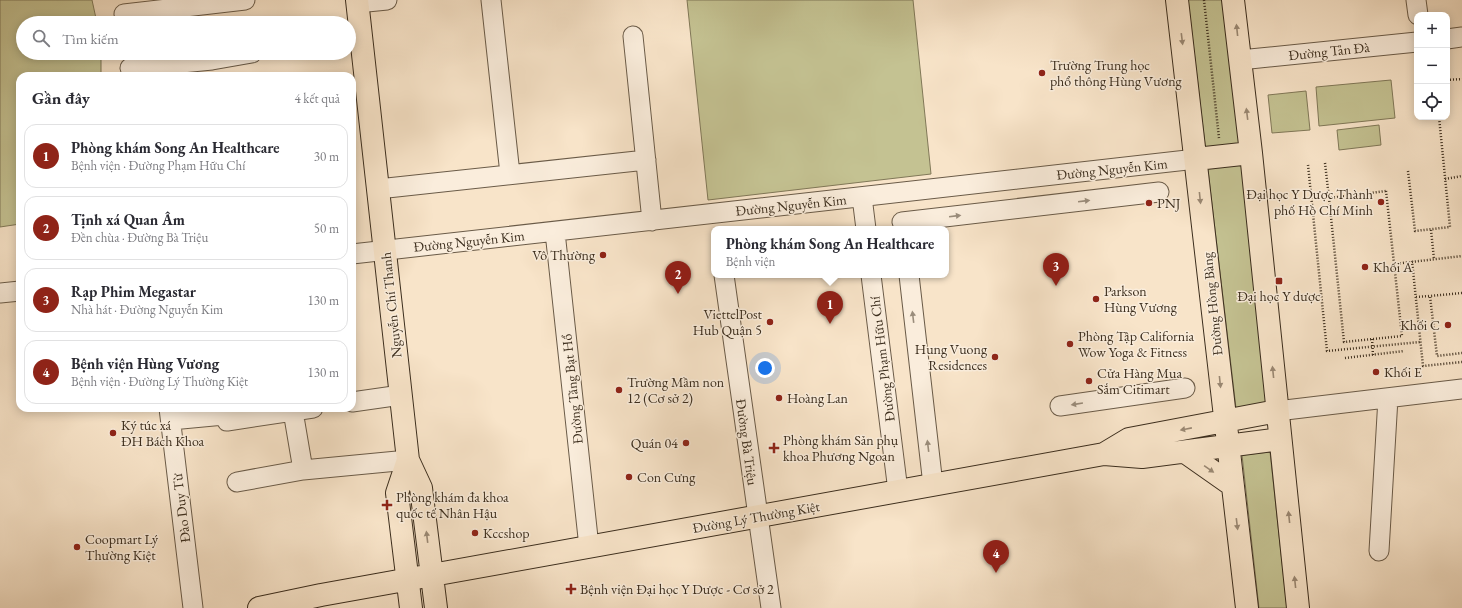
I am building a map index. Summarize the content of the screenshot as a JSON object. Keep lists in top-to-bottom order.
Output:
{
  "streets": {
    "main road": ["Đường Hồng Bàng", "Nguyễn Chí Thanh", "Đường Lý Thường Kiệt"],
    "street": [
      "Đường Tản Đà",
      "Đường Nguyễn Kim",
      "Đường Phạm Hữu Chí",
      "Đường Tăng Bạt Hổ",
      "Đường Bà Triệu",
      "Đào Duy Từ"
    ]
  },
  "crossings": [
    ["Đường Nguyễn Kim", "Đường Hồng Bàng"],
    ["Đường Nguyễn Kim", "Nguyễn Chí Thanh"],
    ["Đường Nguyễn Kim", "Đường Tăng Bạt Hổ"],
    ["Đường Hồng Bàng", "Đường Lý Thường Kiệt"],
    ["Nguyễn Chí Thanh", "Đường Lý Thường Kiệt"],
    ["Đường Phạm Hữu Chí", "Đường Lý Thường Kiệt"],
    ["Đường Tăng Bạt Hổ", "Đường Lý Thường Kiệt"],
    ["Đường Bà Triệu", "Đường Lý Thường Kiệt"]
  ],
  "places": {
    "other": [
      "Trường Trung học phổ thông Hùng Vương",
      "Đại học Y Dược Thành phố Hồ Chí Minh",
      "PNJ",
      "Vô Thường",
      "Khối A",
      "Parkson Hùng Vương",
      "ViettelPost Hub Quận 5",
      "Khối C",
      "Phòng Tập California Wow Yoga & Fitness",
      "Hung Vuong Residences",
      "Khối E",
      "Cửa Hàng Mua Sắm Citimart",
      "Trường Mầm non 12 (Cơ sở 2)",
      "Hoàng Lan",
      "Ký túc xá ĐH Bách Khoa",
      "Quán 04",
      "Con Cưng",
      "Kccshop",
      "Coopmart Lý Thường Kiệt"
    ],
    "transit": ["Đại học Y dược"],
    "health": ["Phòng khám Sản phụ khoa Phương Ngoan", "Phòng khám đa khoa quốc tế Nhân Hậu", "Bệnh viện Đại học Y Dược - Cơ sở 2"]
  },
  "page": {
    "map_buttons": ["+", "−"],
    "search": "Tìm kiếm",
    "heading": ["Gần đây", "4 kết quả"],
    "list": [
      {
        "mark": "1",
        "name": "Phòng khám Song An Healthcare",
        "note": "Bệnh viện · Đường Phạm Hữu Chí",
        "value": "30 m"
      },
      {
        "mark": "2",
        "name": "Tịnh xá Quan Âm",
        "note": "Đền chùa · Đường Bà Triệu",
        "value": "50 m"
      },
      {
        "mark": "3",
        "name": "Rạp Phim Megastar",
        "note": "Nhà hát · Đường Nguyễn Kim",
        "value": "130 m"
      },
      {
        "mark": "4",
        "name": "Bệnh viện Hùng Vương",
        "note": "Bệnh viện · Đường Lý Thường Kiệt",
        "value": "130 m"
      }
    ],
    "popup": ["Phòng khám Song An Healthcare", "Bệnh viện"],
    "pins": [
      "3",
      "2",
      "1",
      "4"
    ]
  }
}
